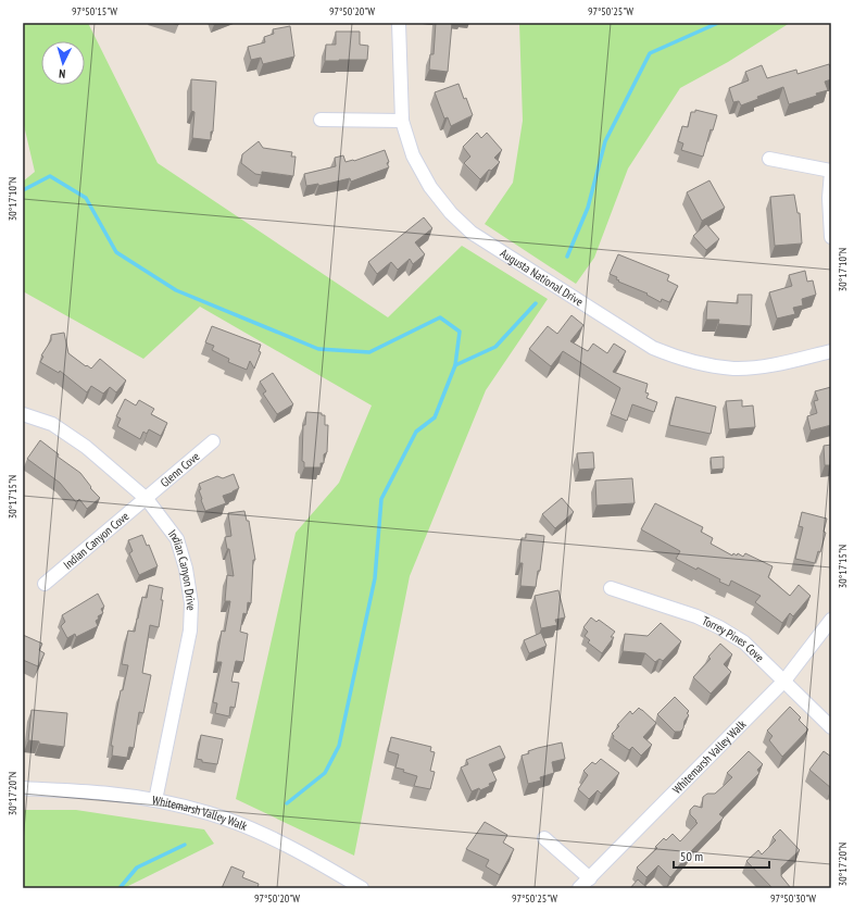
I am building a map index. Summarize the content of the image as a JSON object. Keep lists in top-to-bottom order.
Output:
{
  "streets": {
    "street": [
      "Augusta National Drive",
      "Glenn Cove",
      "Indian Canyon Cove",
      "Indian Canyon Drive",
      "Torrey Pines Cove",
      "Whitemarsh Valley Walk"
    ]
  },
  "crossings": [
    ["Glenn Cove", "Indian Canyon Cove"],
    ["Glenn Cove", "Indian Canyon Drive"],
    ["Indian Canyon Cove", "Indian Canyon Drive"],
    ["Indian Canyon Drive", "Whitemarsh Valley Walk"],
    ["Torrey Pines Cove", "Whitemarsh Valley Walk"]
  ],
  "scale_bar": "50 m",
  "north": "bottom",
  "coordinates": [
    "97°50'15\"W",
    "97°50'20\"W",
    "97°50'25\"W",
    "30°17'10\"N",
    "30°17'15\"N",
    "30°17'20\"N",
    "97°50'30\"W"
  ]
}
